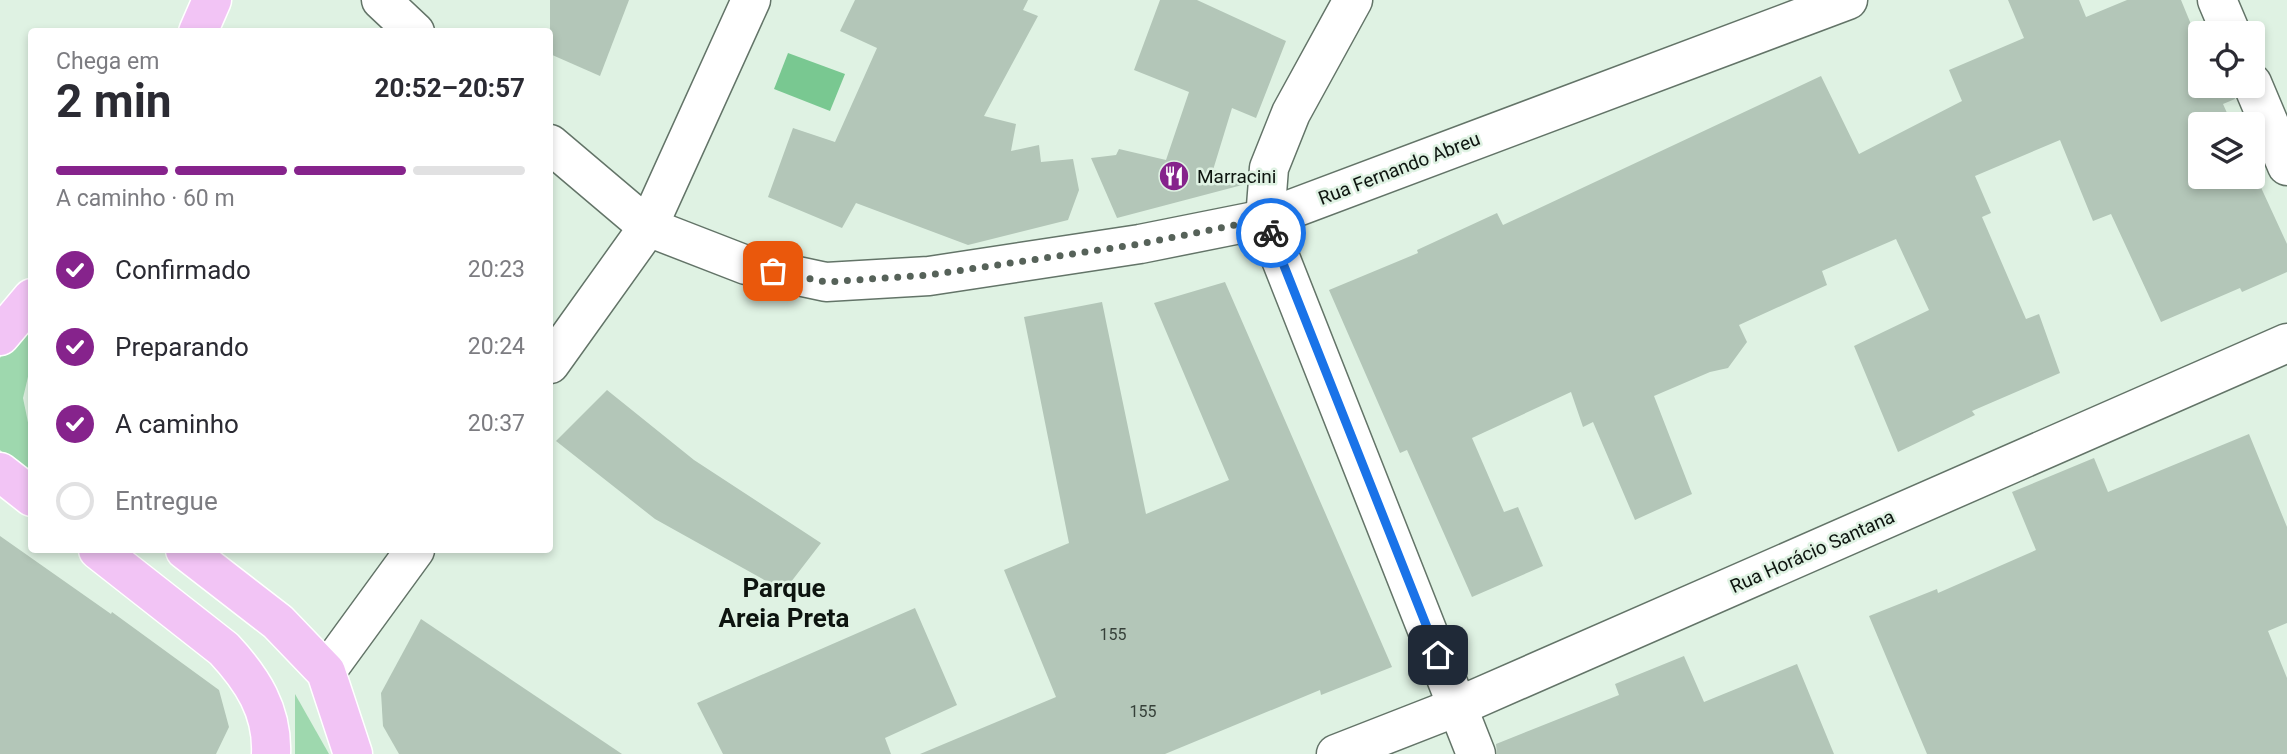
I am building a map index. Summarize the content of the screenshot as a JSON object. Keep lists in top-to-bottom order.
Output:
{
  "streets": {
    "street": ["Rua Fernando Abreu", "Rua Horácio Santana"]
  },
  "districts": ["Parque Areia Preta"],
  "places": {
    "restaurant": ["Marracini"]
  },
  "house_numbers": ["155", "155"],
  "page": {
    "heading": ["2 min", "Chega em", "20:52–20:57"],
    "bar": "A caminho · 60 m",
    "list": [
      ["Confirmado", "20:23"],
      ["Preparando", "20:24"],
      ["A caminho", "20:37"],
      "Entregue"
    ]
  }
}
